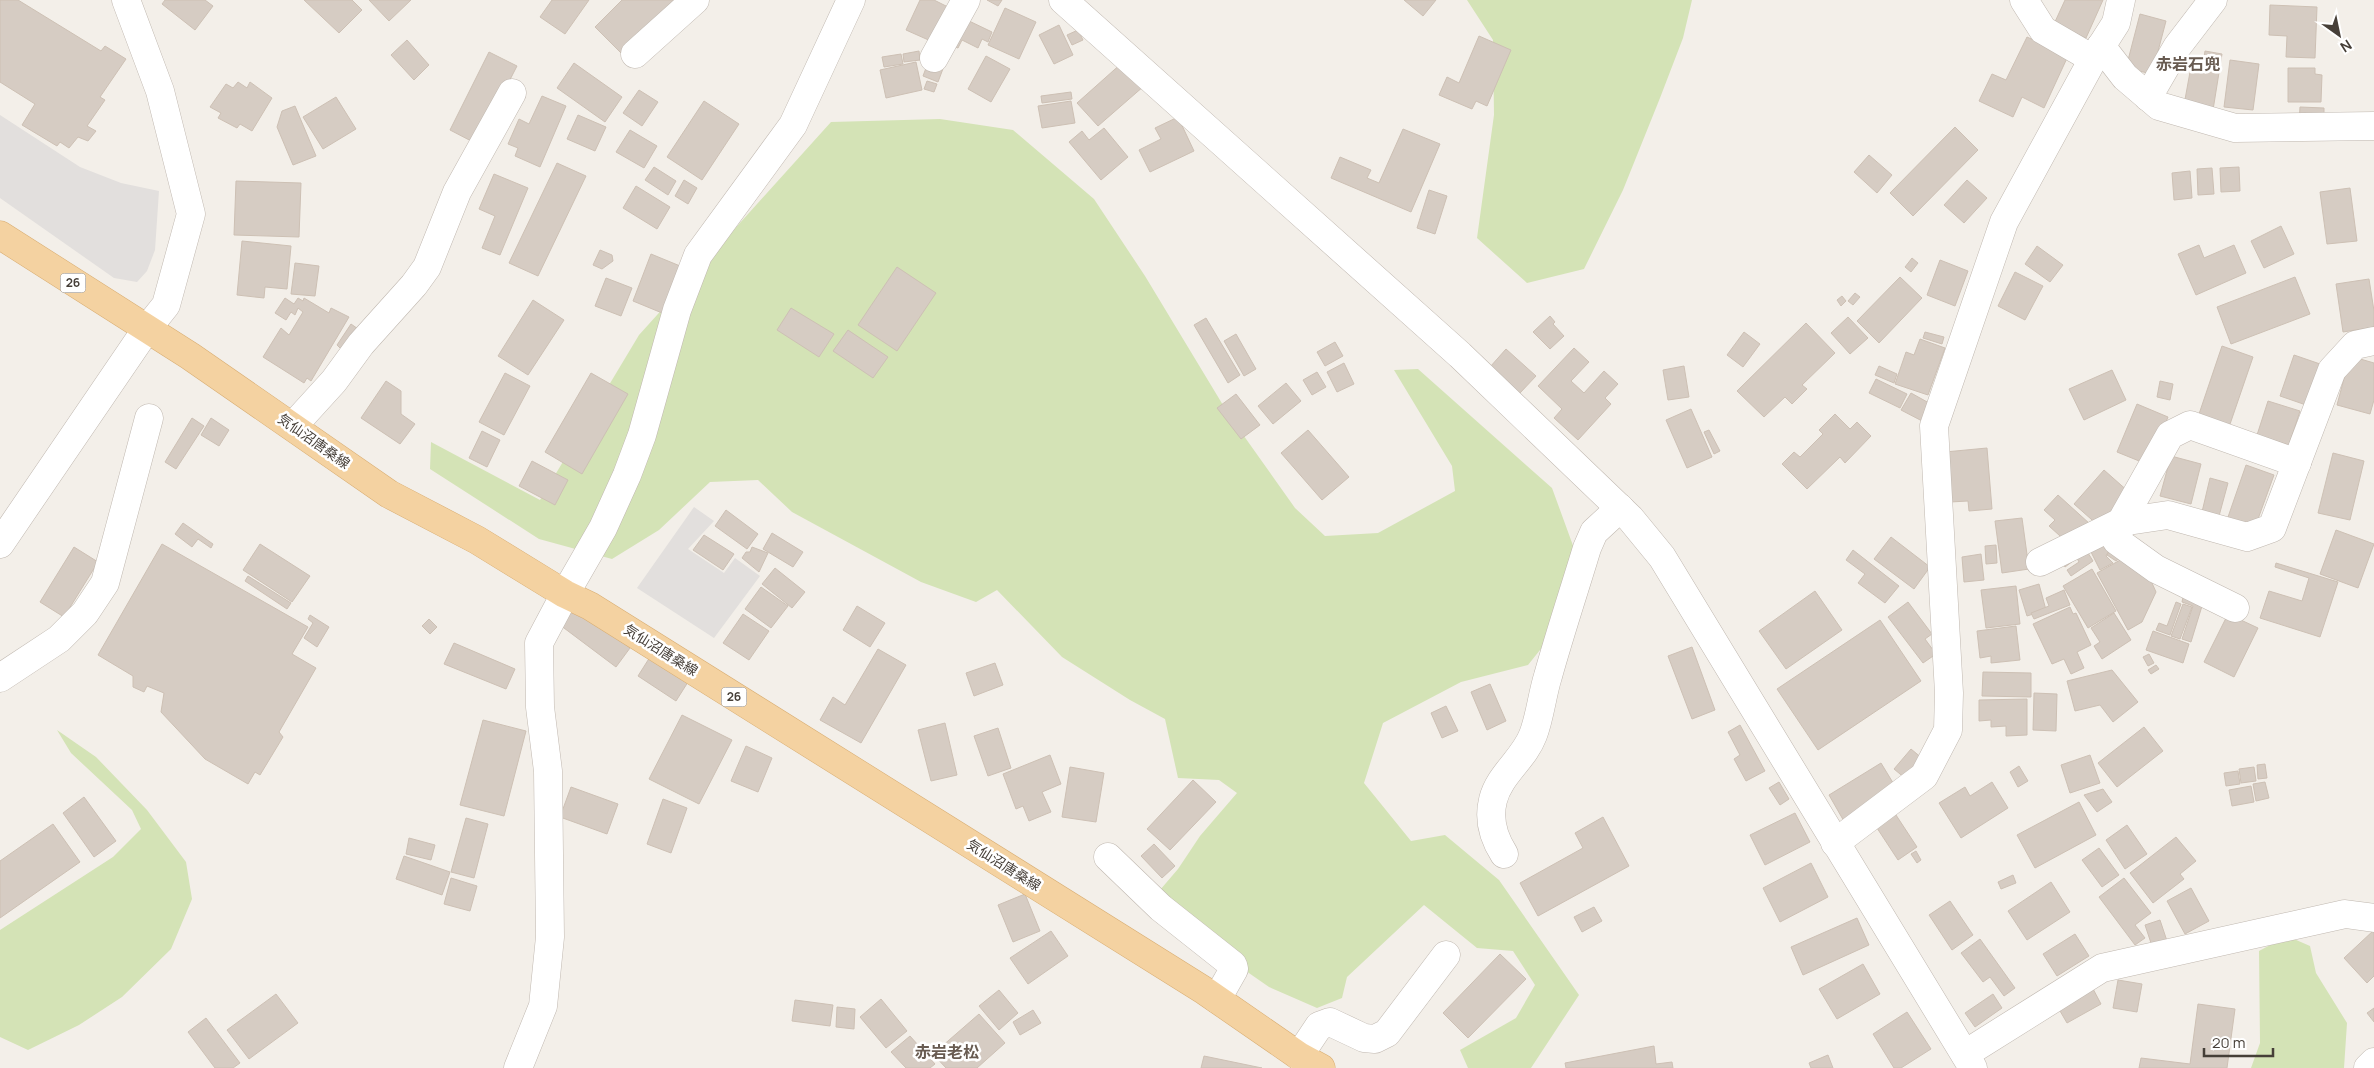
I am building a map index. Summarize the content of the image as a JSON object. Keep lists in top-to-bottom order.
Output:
{
  "streets": {
    "main road": ["26", "気仙沼唐桑線"]
  },
  "districts": ["赤岩石兜", "赤岩老松"],
  "scale_bar": "20 m",
  "north": "bottom right"
}
